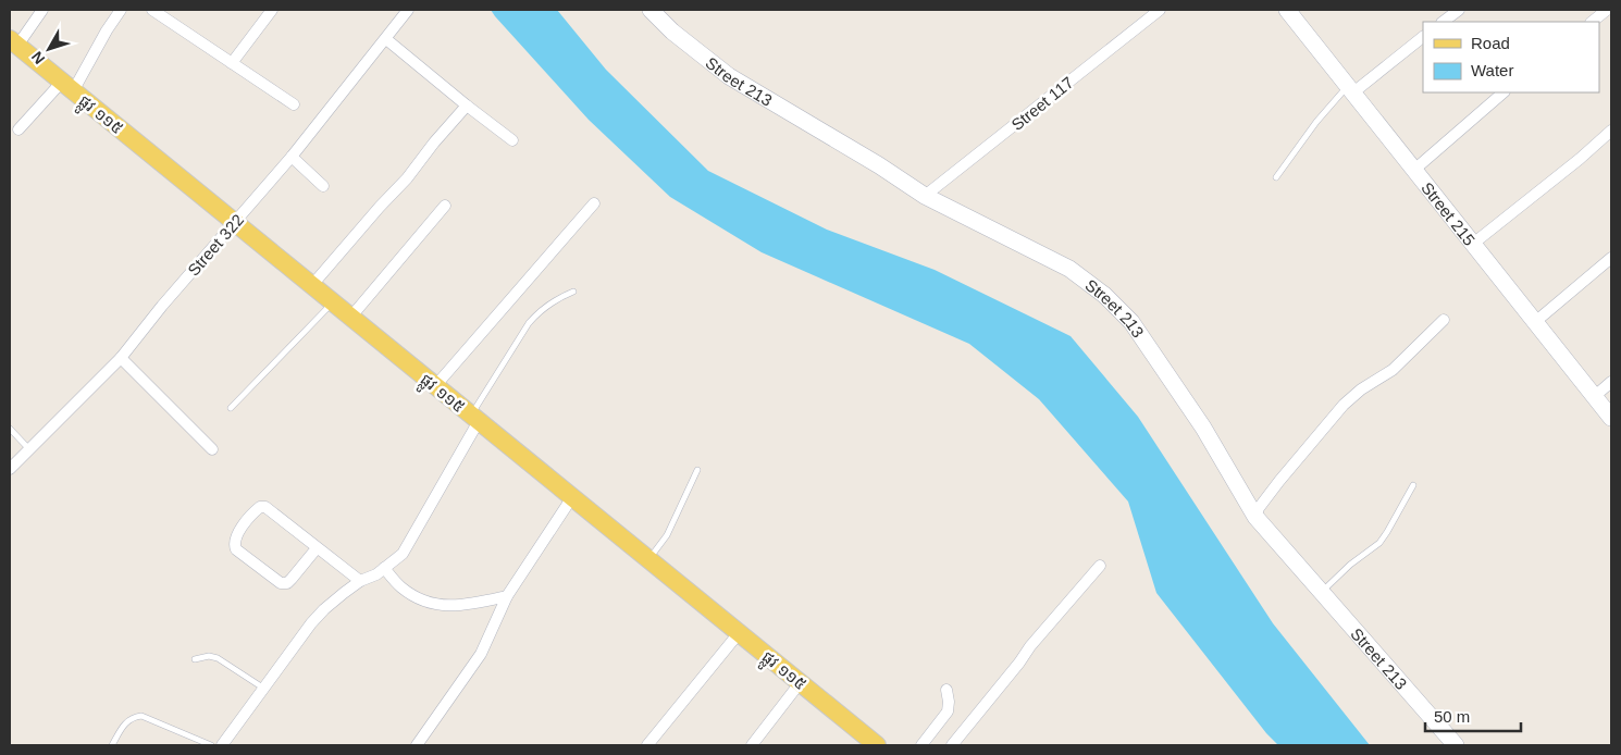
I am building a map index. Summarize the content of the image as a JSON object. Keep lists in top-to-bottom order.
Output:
{
  "streets": {
    "main road": ["ផ្លូវ ១១៥"],
    "street": [
      "Street 213",
      "Street 117",
      "Street 215",
      "Street 322"
    ]
  },
  "crossings": [
    ["Street 213", "Street 117"],
    ["ផ្លូវ ១១៥", "Street 322"]
  ],
  "legend": ["Road", "Water"],
  "scale_bar": "50 m",
  "north": "bottom left"
}
